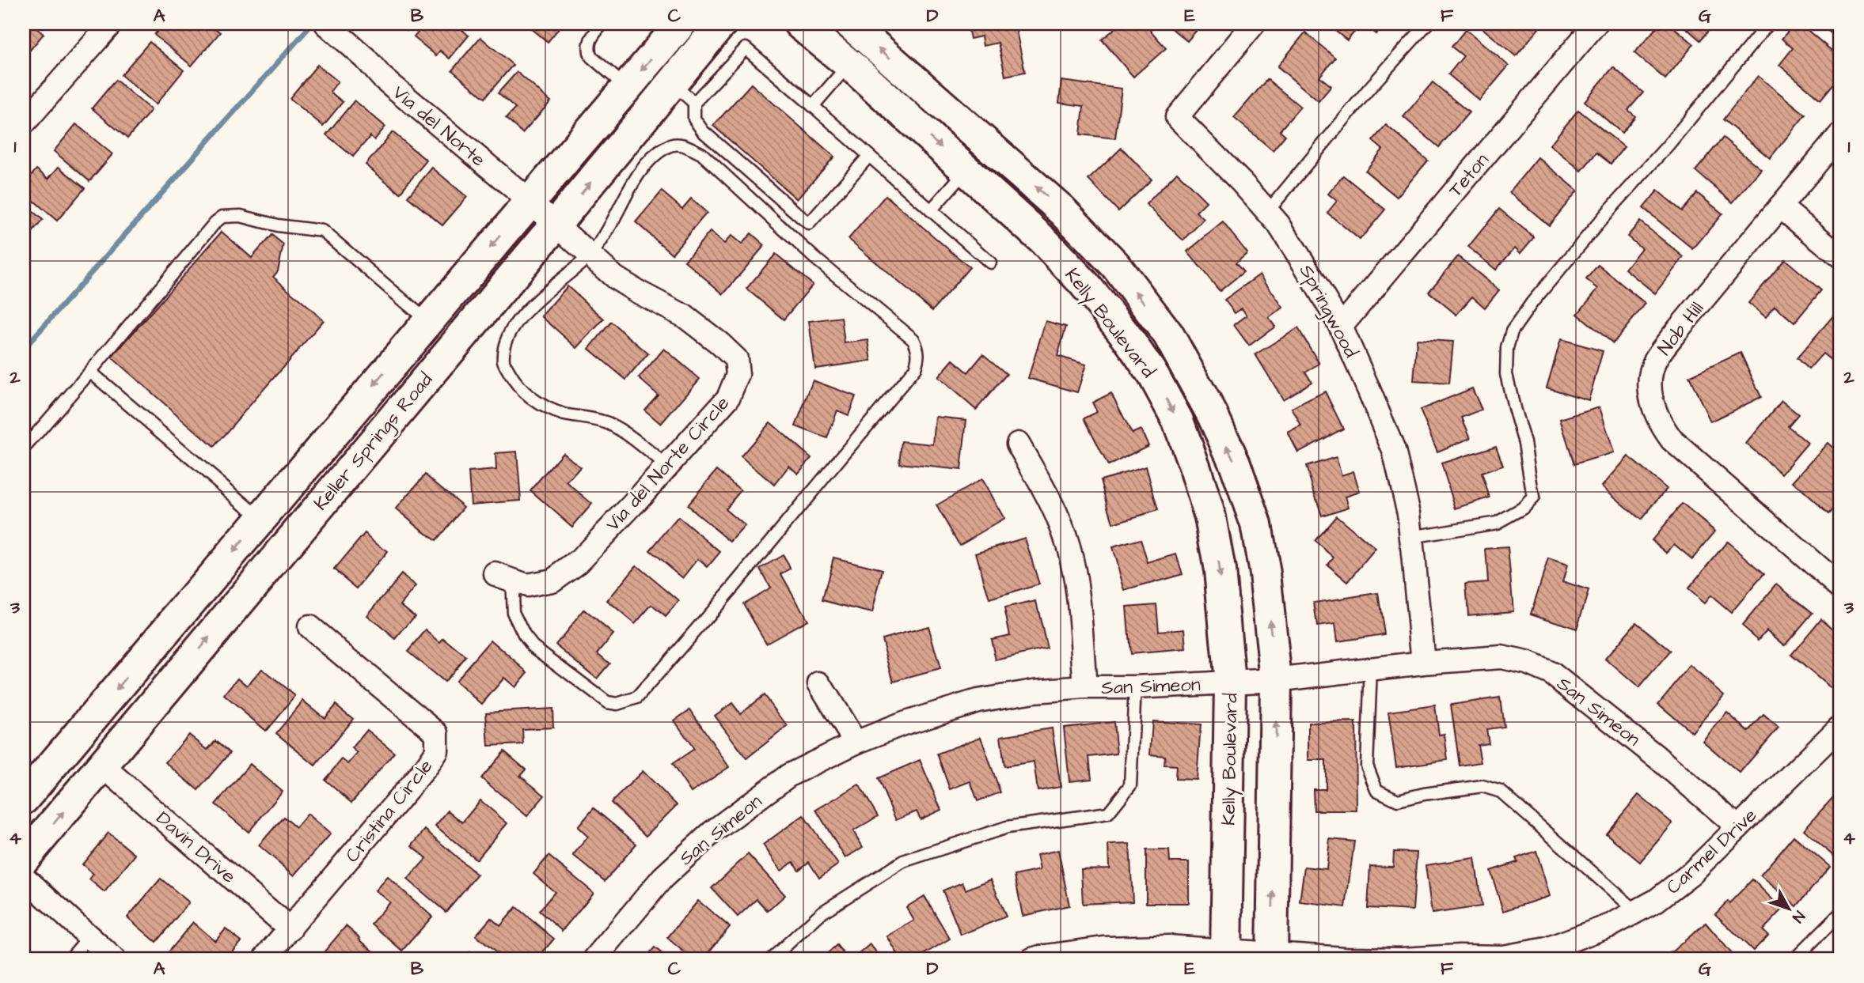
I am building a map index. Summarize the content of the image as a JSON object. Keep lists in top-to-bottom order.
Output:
{
  "streets": {
    "main road": ["Kelly Boulevard", "Keller Springs Road"],
    "street": [
      "Via del Norte",
      "Teton",
      "Springwood",
      "Nob Hill",
      "Via del Norte Circle",
      "San Simeon",
      "Cristina Circle",
      "Davin Drive",
      "Carmel Drive"
    ]
  },
  "crossings": [
    ["Via del Norte", "Keller Springs Road"],
    ["Via del Norte", "Via del Norte Circle"],
    ["Teton", "Springwood"],
    ["Springwood", "San Simeon"],
    ["Kelly Boulevard", "San Simeon"],
    ["Kelly Boulevard", "Carmel Drive"],
    ["Keller Springs Road", "Via del Norte Circle"],
    ["Keller Springs Road", "Davin Drive"],
    ["San Simeon", "Carmel Drive"],
    ["Cristina Circle", "Davin Drive"]
  ],
  "north": "bottom right",
  "grid": {
    "columns": [
      "A",
      "B",
      "C",
      "D",
      "E",
      "F",
      "G"
    ],
    "rows": [
      "1",
      "2",
      "3",
      "4"
    ]
  }
}
